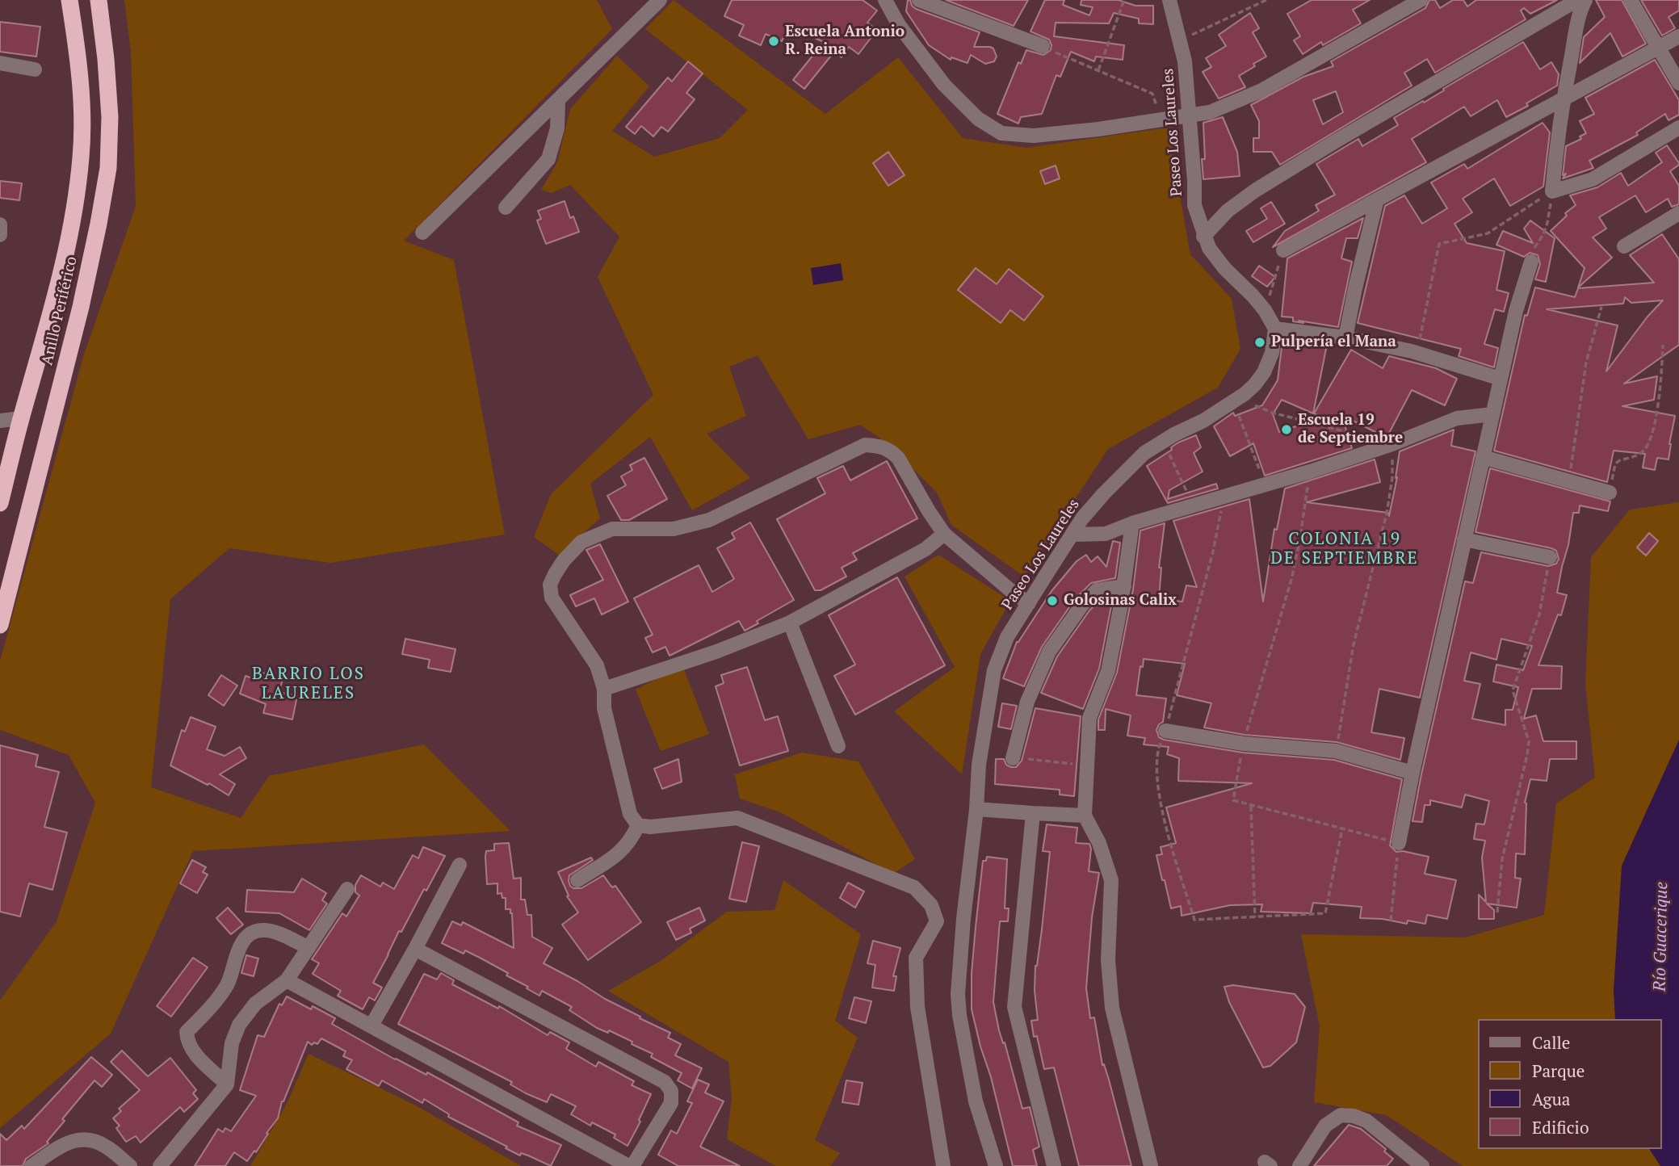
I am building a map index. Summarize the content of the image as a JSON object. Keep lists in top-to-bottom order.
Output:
{
  "streets": {
    "highway": ["Anillo Periférico"],
    "street": ["Paseo Los Laureles"]
  },
  "districts": ["COLONIA 19 DE SEPTIEMBRE", "BARRIO LOS LAURELES"],
  "water": ["Río Guacerique"],
  "places": [
    "Escuela Antonio R. Reina",
    "Pulpería el Mana",
    "Escuela 19 de Septiembre",
    "Golosinas Calix"
  ],
  "legend": [
    "Calle",
    "Parque",
    "Agua",
    "Edificio"
  ]
}
